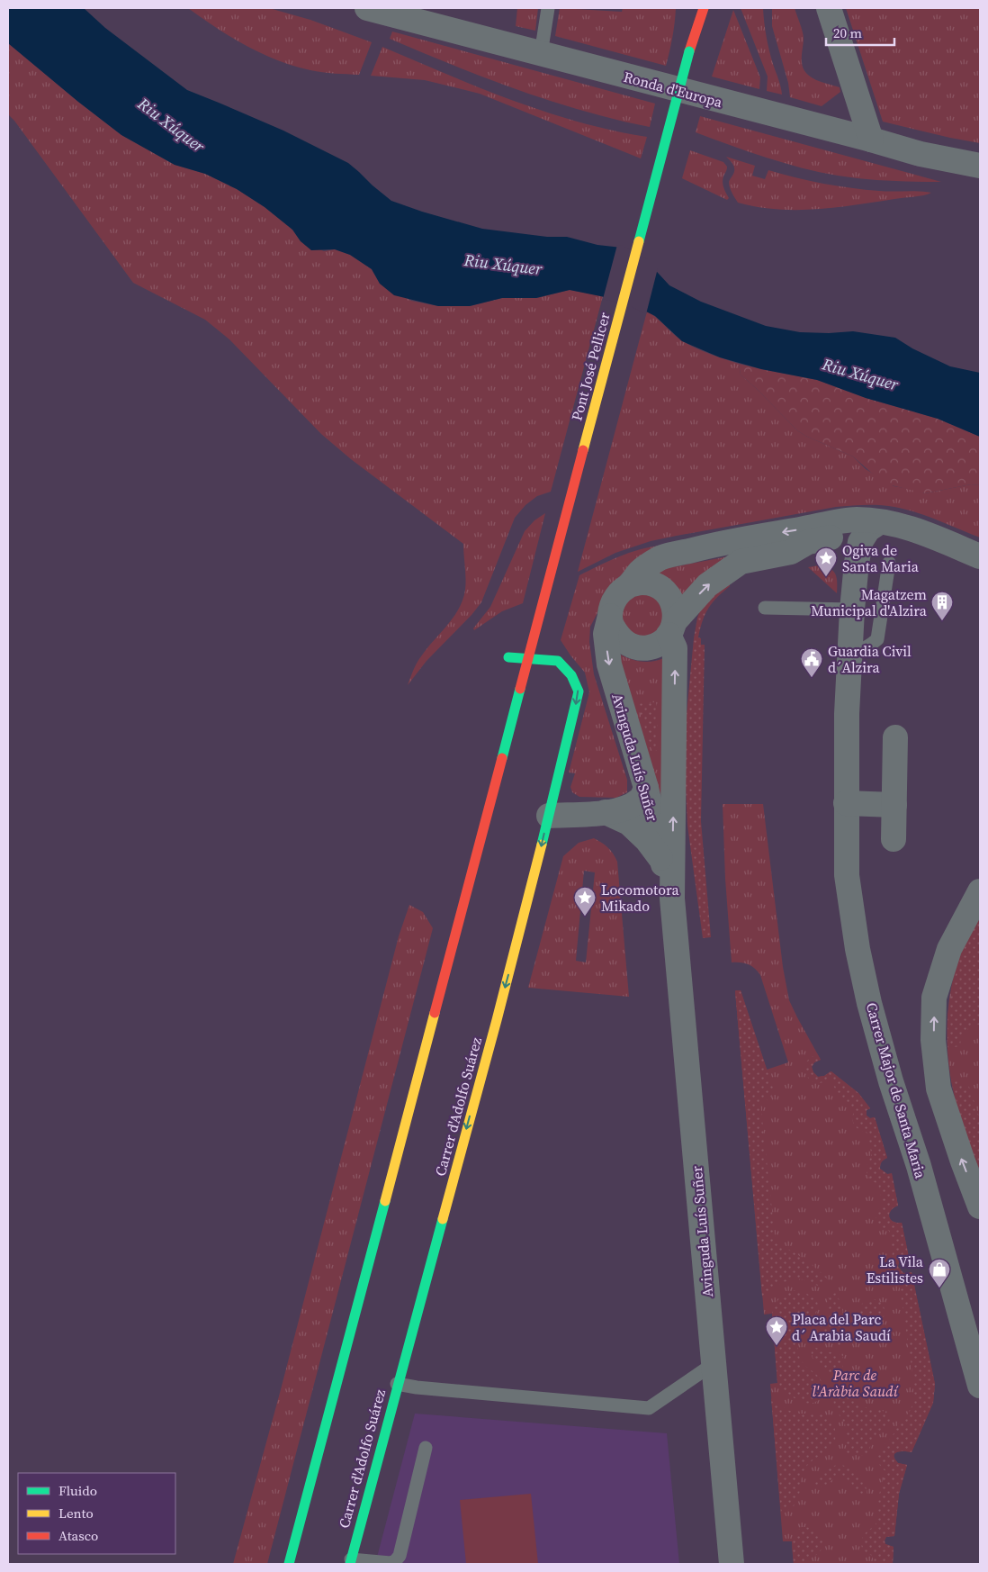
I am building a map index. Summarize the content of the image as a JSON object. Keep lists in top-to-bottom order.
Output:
{
  "streets": {
    "main road": ["Pont José Pellicer", "Carrer d'Adolfo Suárez"],
    "street": ["Ronda d'Europa", "Avinguda Luís Suñer", "Carrer Major de Santa Maria"]
  },
  "one_way": ["Carrer d'Adolfo Suárez"],
  "water": ["Riu Xúquer"],
  "parks": ["Parc de l'Aràbia Saudí"],
  "places": {
    "place": ["Ogiva de Santa Maria", "Locomotora Mikado", "Placa del Parc d´ Arabia Saudí"],
    "building": ["Magatzem Municipal d'Alzira"],
    "public building": ["Guardia Civil d´Alzira"],
    "shop": ["La Vila Estilistes"]
  },
  "legend": ["Fluido", "Lento", "Atasco"],
  "scale_bar": "20 m"
}
